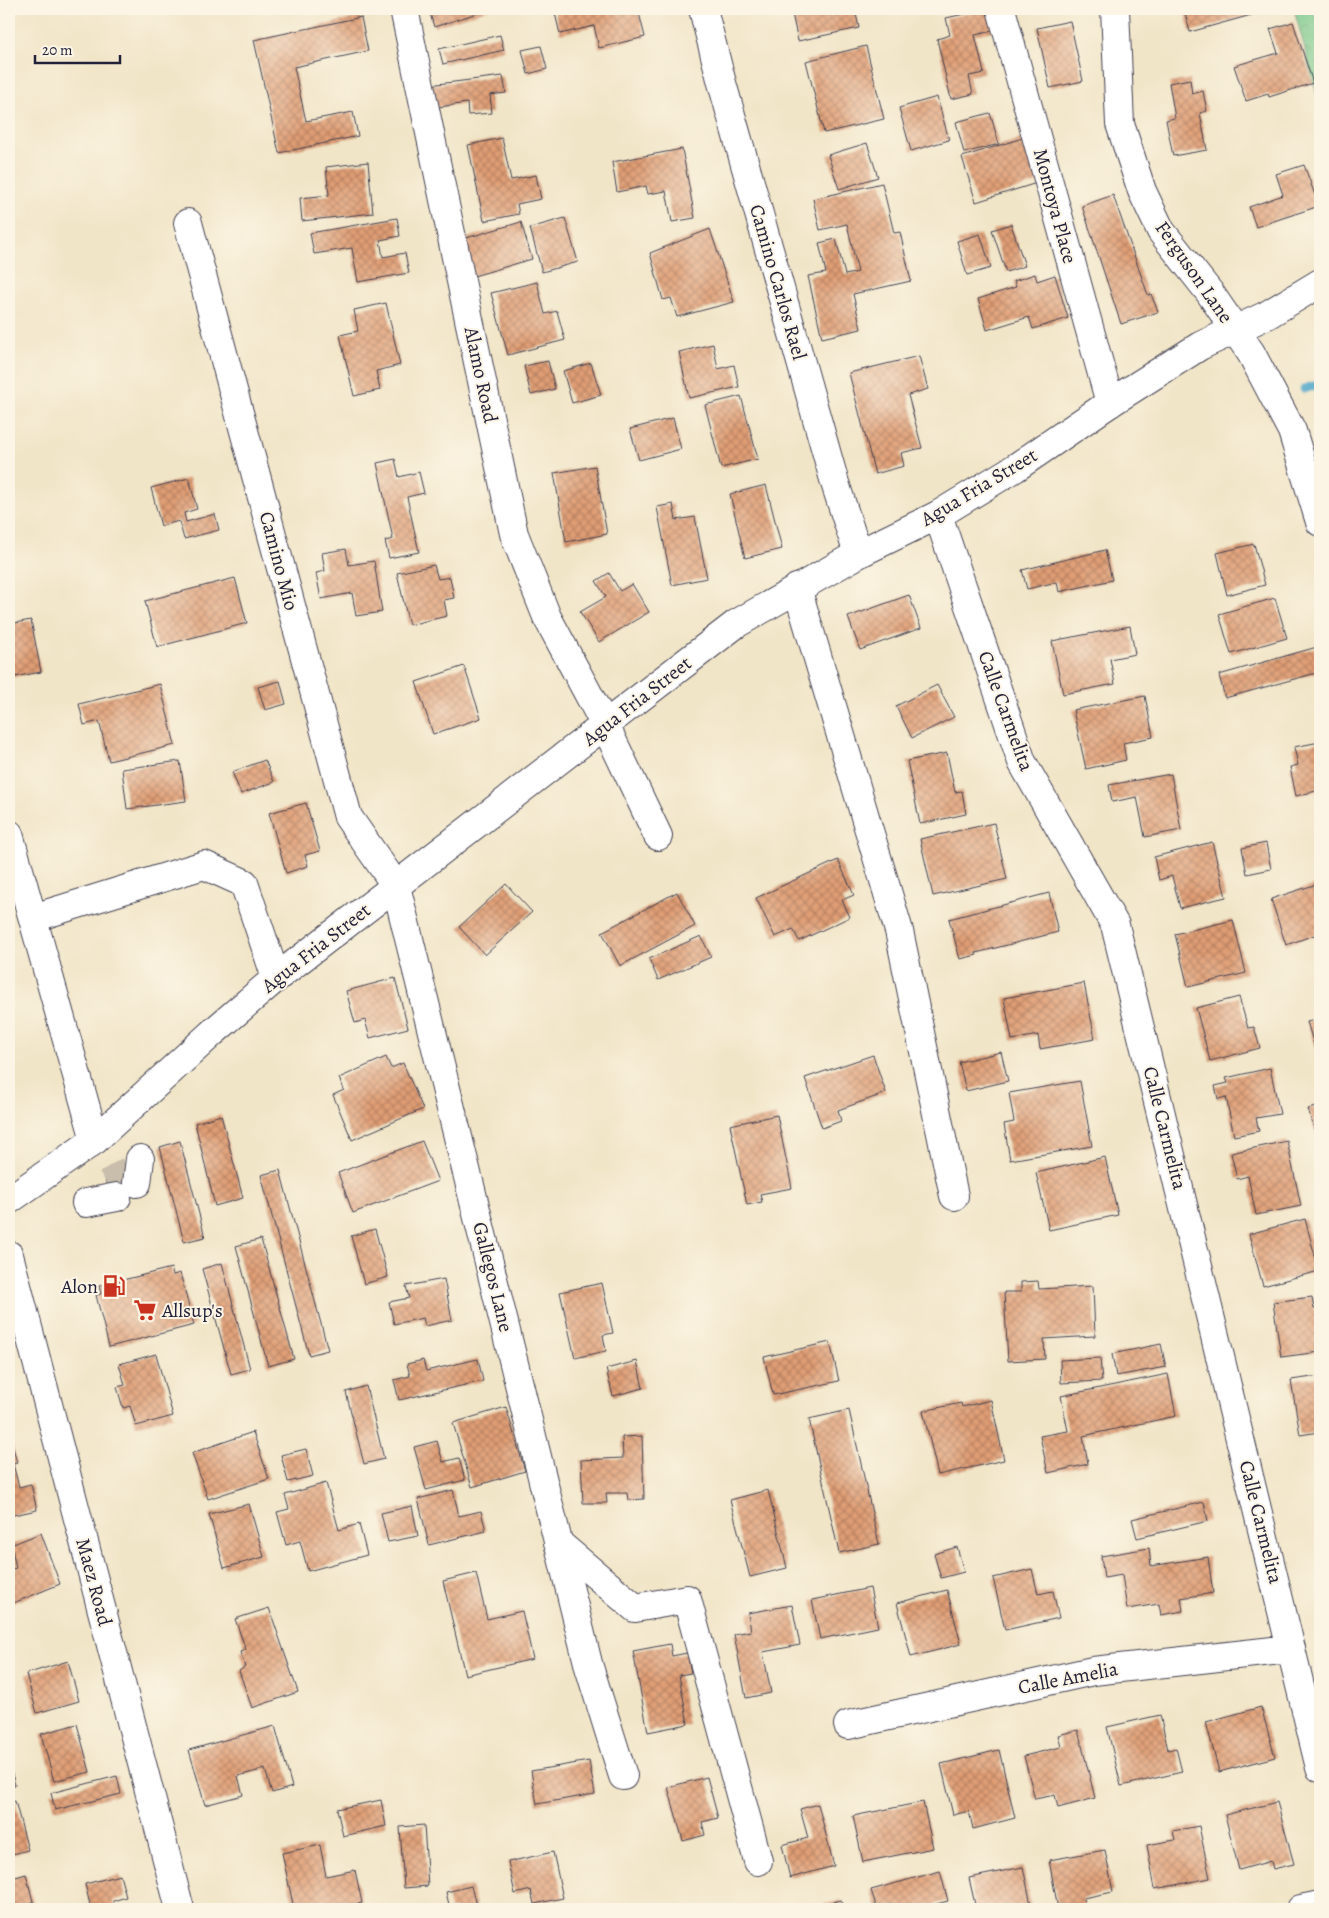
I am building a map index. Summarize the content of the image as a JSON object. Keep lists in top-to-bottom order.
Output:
{
  "streets": {
    "street": [
      "Montoya Place",
      "Ferguson Lane",
      "Camino Carlos Rael",
      "Alamo Road",
      "Agua Fria Street",
      "Camino Mio",
      "Calle Carmelita",
      "Gallegos Lane",
      "Maez Road",
      "Calle Amelia"
    ]
  },
  "crossings": [
    ["Montoya Place", "Agua Fria Street"],
    ["Ferguson Lane", "Agua Fria Street"],
    ["Camino Carlos Rael", "Agua Fria Street"],
    ["Alamo Road", "Agua Fria Street"],
    ["Agua Fria Street", "Camino Mio"],
    ["Agua Fria Street", "Calle Carmelita"],
    ["Agua Fria Street", "Gallegos Lane"],
    ["Camino Mio", "Gallegos Lane"],
    ["Calle Carmelita", "Calle Amelia"]
  ],
  "places": {
    "fuel station": ["Alon"],
    "supermarket": ["Allsup's"]
  },
  "scale_bar": "20 m"
}
